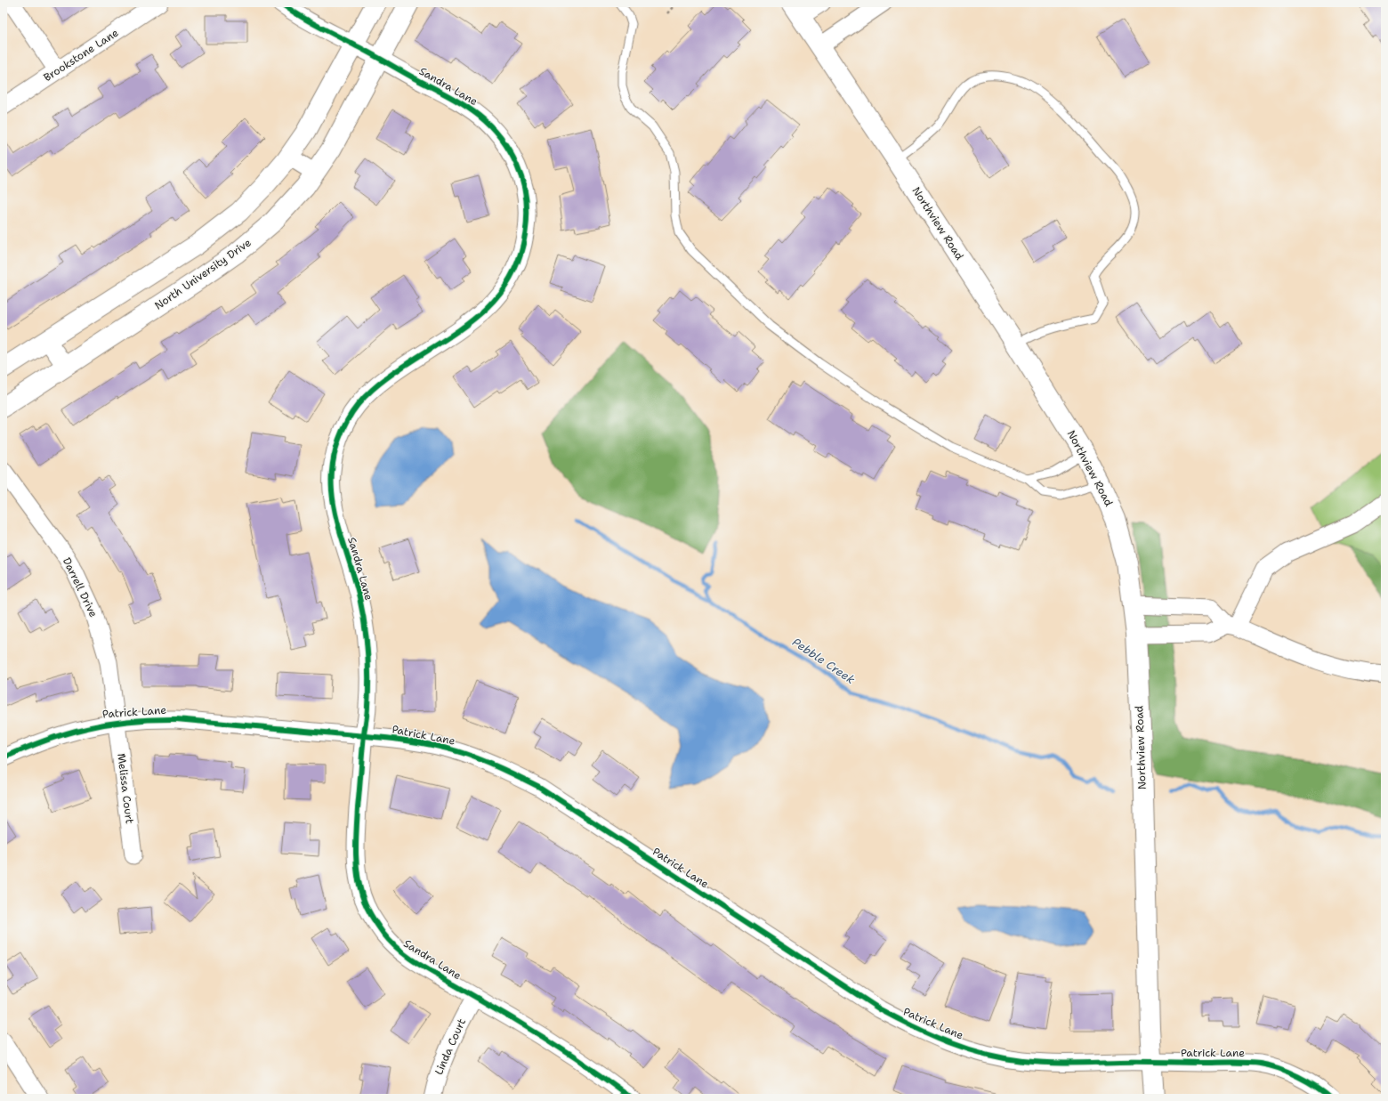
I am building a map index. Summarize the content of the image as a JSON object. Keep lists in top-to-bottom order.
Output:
{
  "streets": {
    "street": [
      "Brookstone Lane",
      "Sandra Lane",
      "Northview Road",
      "North University Drive",
      "Darrell Drive",
      "Patrick Lane",
      "Melissa Court",
      "Linda Court"
    ]
  },
  "crossings": [
    ["Sandra Lane", "North University Drive"],
    ["Sandra Lane", "Patrick Lane"],
    ["Sandra Lane", "Linda Court"],
    ["Northview Road", "Patrick Lane"],
    ["Darrell Drive", "Patrick Lane"],
    ["Darrell Drive", "Melissa Court"],
    ["Patrick Lane", "Melissa Court"]
  ],
  "water": ["Pebble Creek"]
}
